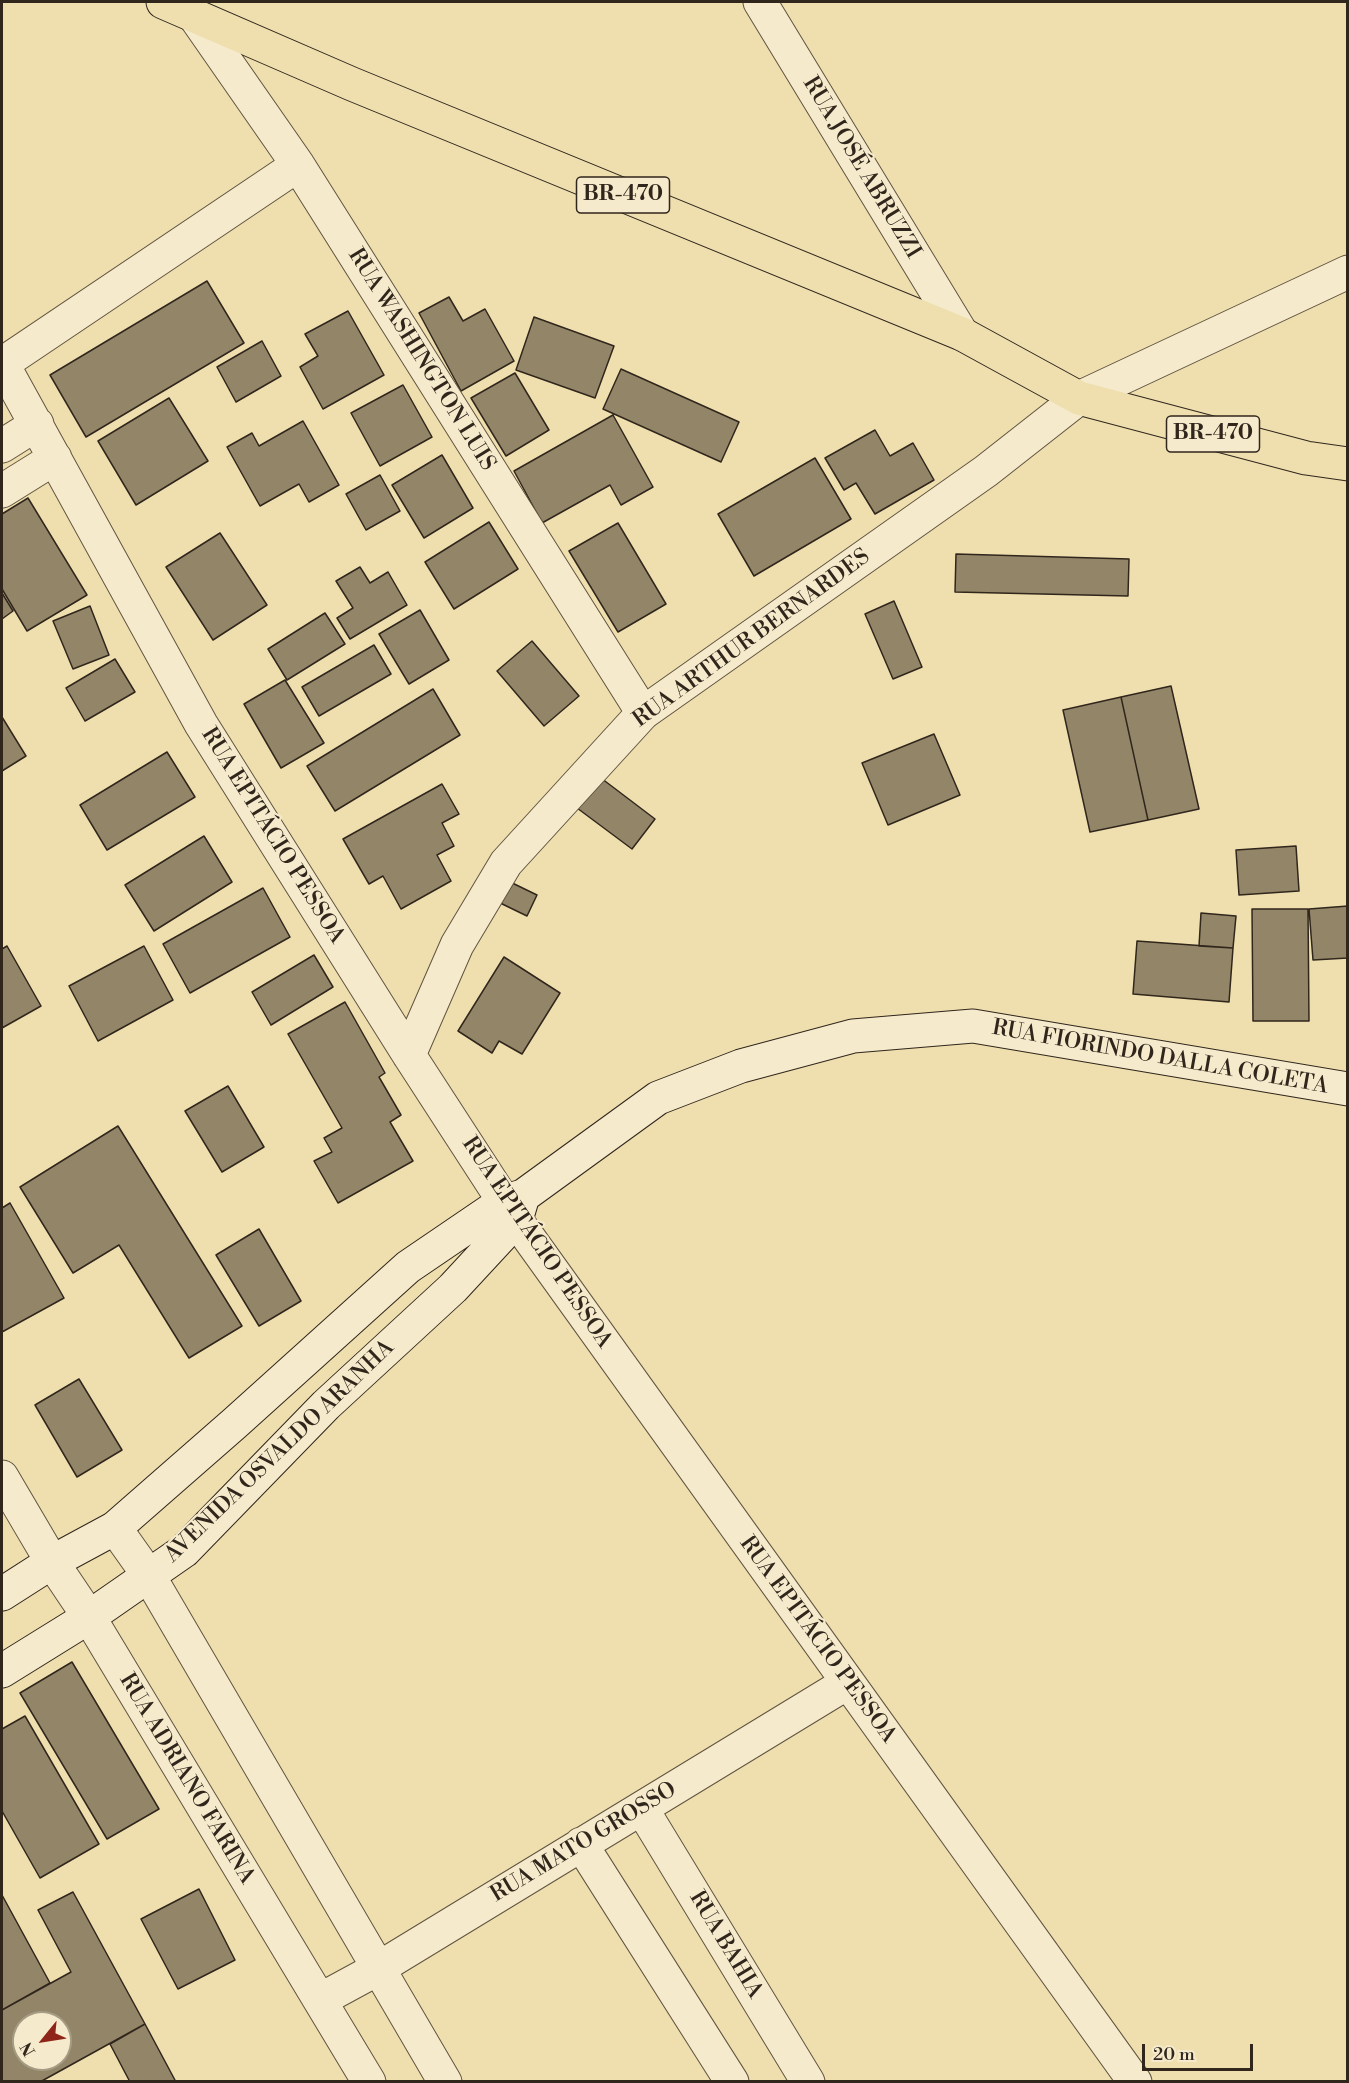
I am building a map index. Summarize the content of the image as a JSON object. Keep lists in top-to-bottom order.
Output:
{
  "streets": {
    "highway": ["BR-470"],
    "street": [
      "RUA JOSÉ ABRUZZI",
      "RUA WASHINGTON LUIS",
      "RUA ARTHUR BERNARDES",
      "RUA EPITÁCIO PESSOA",
      "RUA FIORINDO DALLA COLETA",
      "AVENIDA OSVALDO ARANHA",
      "RUA ADRIANO FARINA",
      "RUA MATO GROSSO",
      "RUA BAHIA"
    ]
  },
  "crossings": [
    ["RUA JOSÉ ABRUZZI", "BR-470"],
    ["BR-470", "RUA WASHINGTON LUIS"],
    ["BR-470", "RUA ARTHUR BERNARDES"],
    ["RUA WASHINGTON LUIS", "RUA ARTHUR BERNARDES"],
    ["RUA ARTHUR BERNARDES", "RUA EPITÁCIO PESSOA"],
    ["RUA EPITÁCIO PESSOA", "AVENIDA OSVALDO ARANHA"],
    ["RUA EPITÁCIO PESSOA", "RUA MATO GROSSO"],
    ["RUA FIORINDO DALLA COLETA", "AVENIDA OSVALDO ARANHA"],
    ["AVENIDA OSVALDO ARANHA", "RUA ADRIANO FARINA"],
    ["RUA ADRIANO FARINA", "RUA MATO GROSSO"],
    ["RUA MATO GROSSO", "RUA BAHIA"]
  ],
  "scale_bar": "20 m",
  "north": "bottom left"
}
